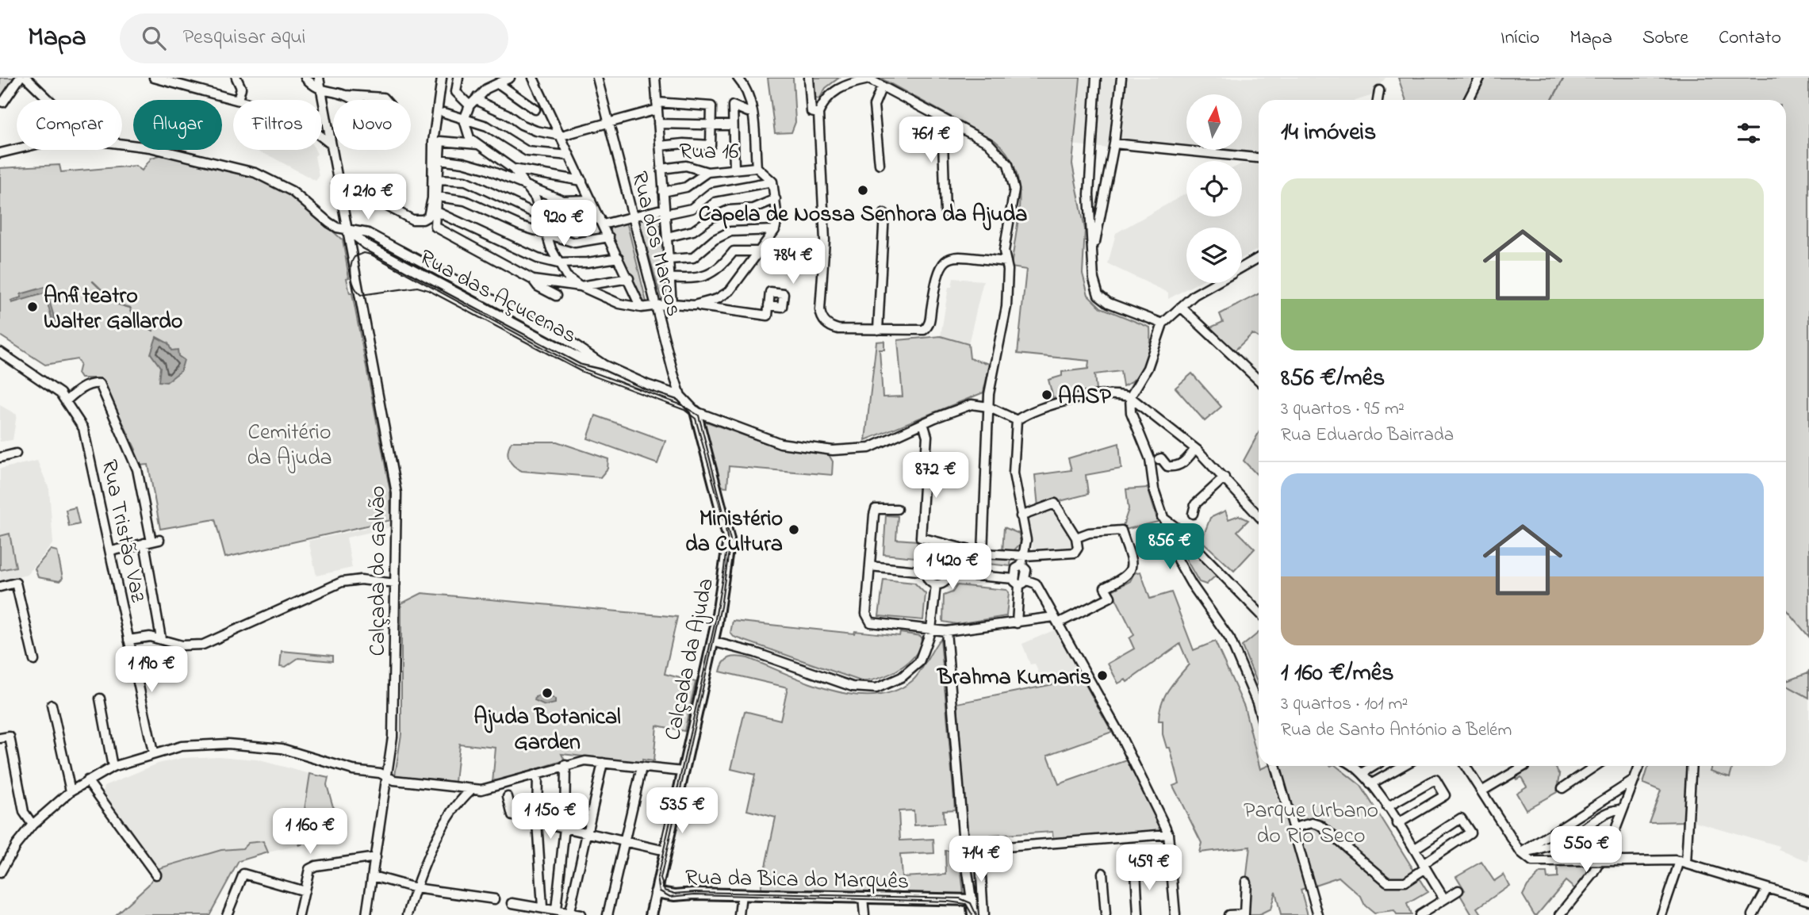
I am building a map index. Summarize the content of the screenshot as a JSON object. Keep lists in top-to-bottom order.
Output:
{
  "streets": {
    "street": [
      "Rua 16",
      "Rua dos Marcos",
      "Rua das Açucenas",
      "Rua Tristão Vaz",
      "Calçada do Galvão",
      "Calçada da Ajuda",
      "Rua da Bica do Marquês"
    ]
  },
  "crossings": [
    ["Rua dos Marcos", "Rua das Açucenas"],
    ["Rua dos Marcos", "Calçada da Ajuda"],
    ["Rua das Açucenas", "Calçada do Galvão"],
    ["Calçada da Ajuda", "Rua da Bica do Marquês"]
  ],
  "parks": ["Cemitério da Ajuda", "Parque Urbano do Rio Seco"],
  "places": [
    "Capela de Nossa Senhora da Ajuda",
    "Anfiteatro Walter Gallardo",
    "AASP",
    "Ministério da Cultura",
    "Brahma Kumaris",
    "Ajuda Botanical Garden"
  ],
  "north": "top",
  "page": {
    "header": "Mapa",
    "search": "Pesquisar aqui",
    "nav": [
      "Início",
      "Mapa",
      "Sobre",
      "Contato"
    ],
    "chip": [
      "Comprar",
      "Alugar",
      "Filtros",
      "Novo"
    ],
    "heading": "14 imóveis",
    "price": [
      "761 €",
      "1 210 €",
      "920 €",
      "784 €",
      "872 €",
      "856 €",
      "1 420 €",
      "1 190 €",
      "535 €",
      "1 150 €",
      "1 160 €",
      "550 €",
      "714 €",
      "459 €"
    ],
    "list": [
      {
        "name": "856 €/mês",
        "note": "3 quartos · 95 m² · Rua Eduardo Bairrada"
      },
      {
        "name": "1 160 €/mês",
        "note": "3 quartos · 101 m² · Rua de Santo António a Belém"
      }
    ]
  }
}
